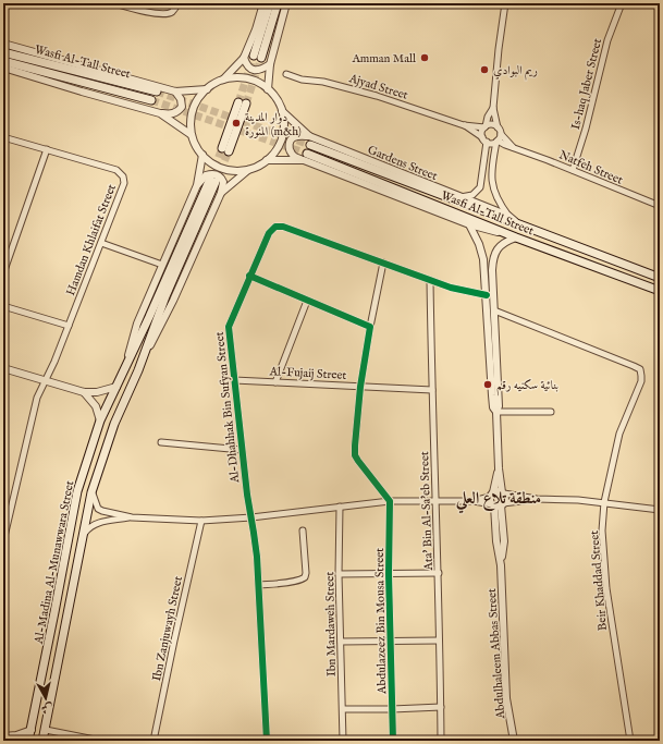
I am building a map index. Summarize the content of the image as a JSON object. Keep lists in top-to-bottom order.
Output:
{
  "streets": {
    "main road": ["Wasfi Al-Tall Street", "Al-Madina Al-Munawwara Street"],
    "street": [
      "Is-haq Jaber Street",
      "Ajyad Street",
      "Gardens Street",
      "Natfeh Street",
      "Hamdan Khlaifat Street",
      "Al-Fujaij Street",
      "Al-Dhahhak Bin Sufyan Street",
      "Ata' Bin Al-Sa'eb Street",
      "Beir Khaddad Street",
      "Abdulazeez Bin Mousa Street",
      "Ibn Mardaweh Street",
      "Ibn Zanjuwayh Street",
      "Abdulhaleem Abbas Street"
    ]
  },
  "crossings": [
    ["Wasfi Al-Tall Street", "Gardens Street"],
    ["Is-haq Jaber Street", "Natfeh Street"],
    ["Ajyad Street", "Natfeh Street"],
    ["Gardens Street", "Al-Madina Al-Munawwara Street"],
    ["Al-Fujaij Street", "Al-Dhahhak Bin Sufyan Street"],
    ["Al-Fujaij Street", "Ata' Bin Al-Sa'eb Street"],
    ["Al-Dhahhak Bin Sufyan Street", "Ata' Bin Al-Sa'eb Street"]
  ],
  "districts": ["منطقة تلاع العلي"],
  "places": [
    "Amman Mall",
    "ريم البوادي",
    "دوار المدينة المنورة (m&h)",
    "بنائية سكنيه رقم"
  ],
  "north": "bottom"
}
